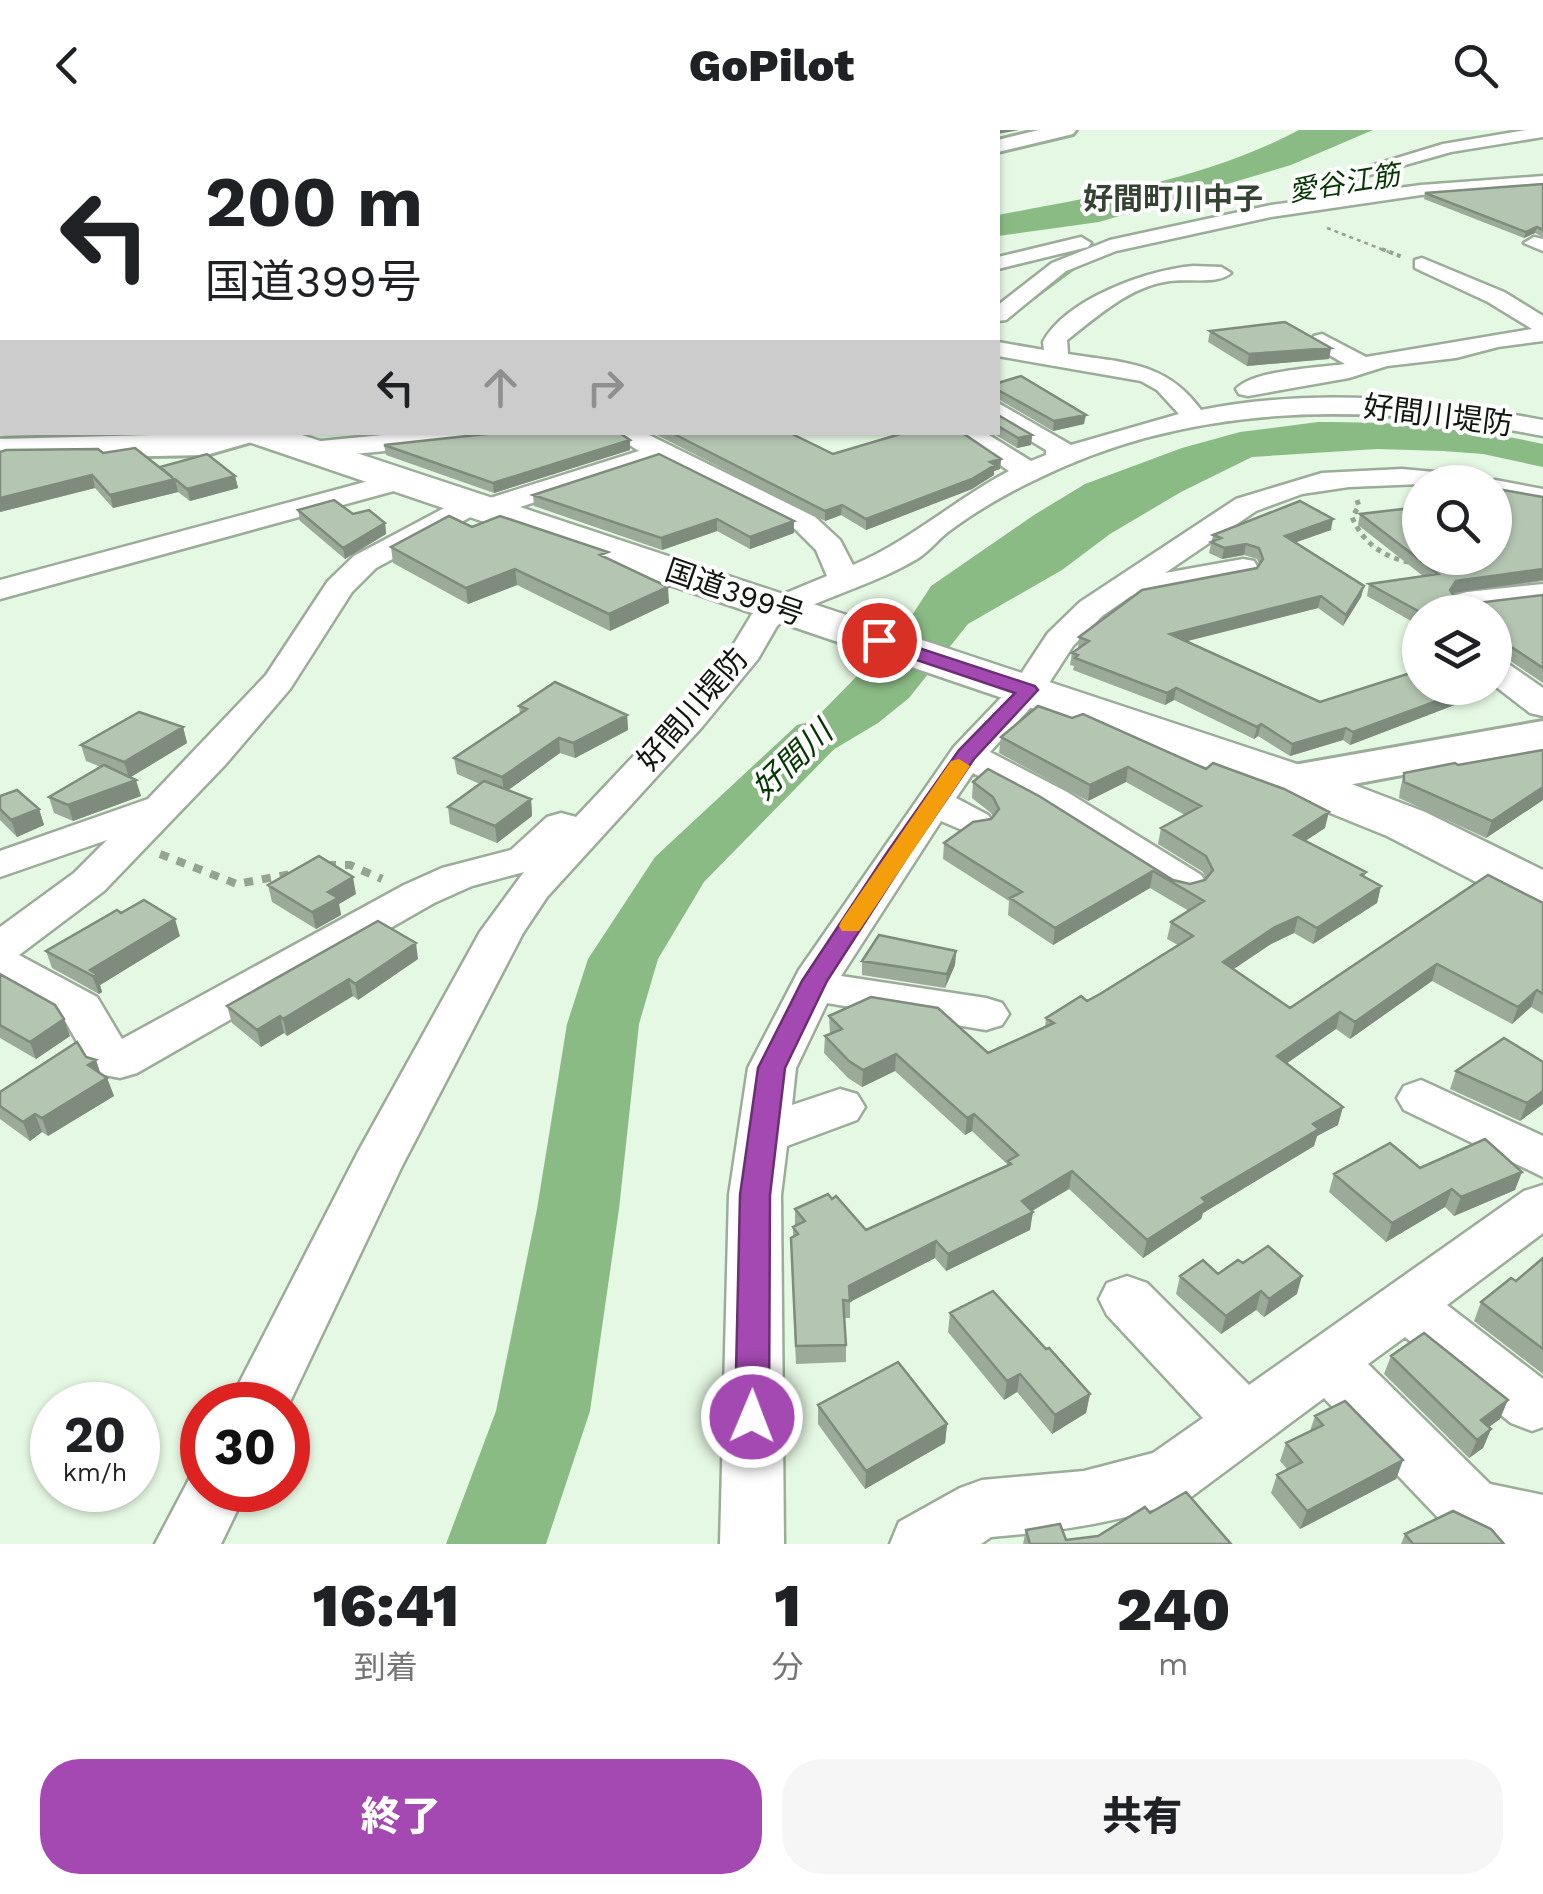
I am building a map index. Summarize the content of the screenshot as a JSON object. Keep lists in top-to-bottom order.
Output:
{
  "streets": {
    "highway": ["国道399号"],
    "street": ["好間川堤防"]
  },
  "crossings": [
    ["好間川堤防", "国道399号"]
  ],
  "districts": ["好間町川中子"],
  "water": ["愛谷江筋", "好間川"],
  "page": {
    "header": "GoPilot",
    "turn": ["200 m", "国道399号"],
    "speed": "20 km/h",
    "limit": "30",
    "eta": [
      "16:41",
      "到着",
      "1",
      "分",
      "240",
      "m"
    ],
    "buttons": ["終了", "共有"]
  }
}
